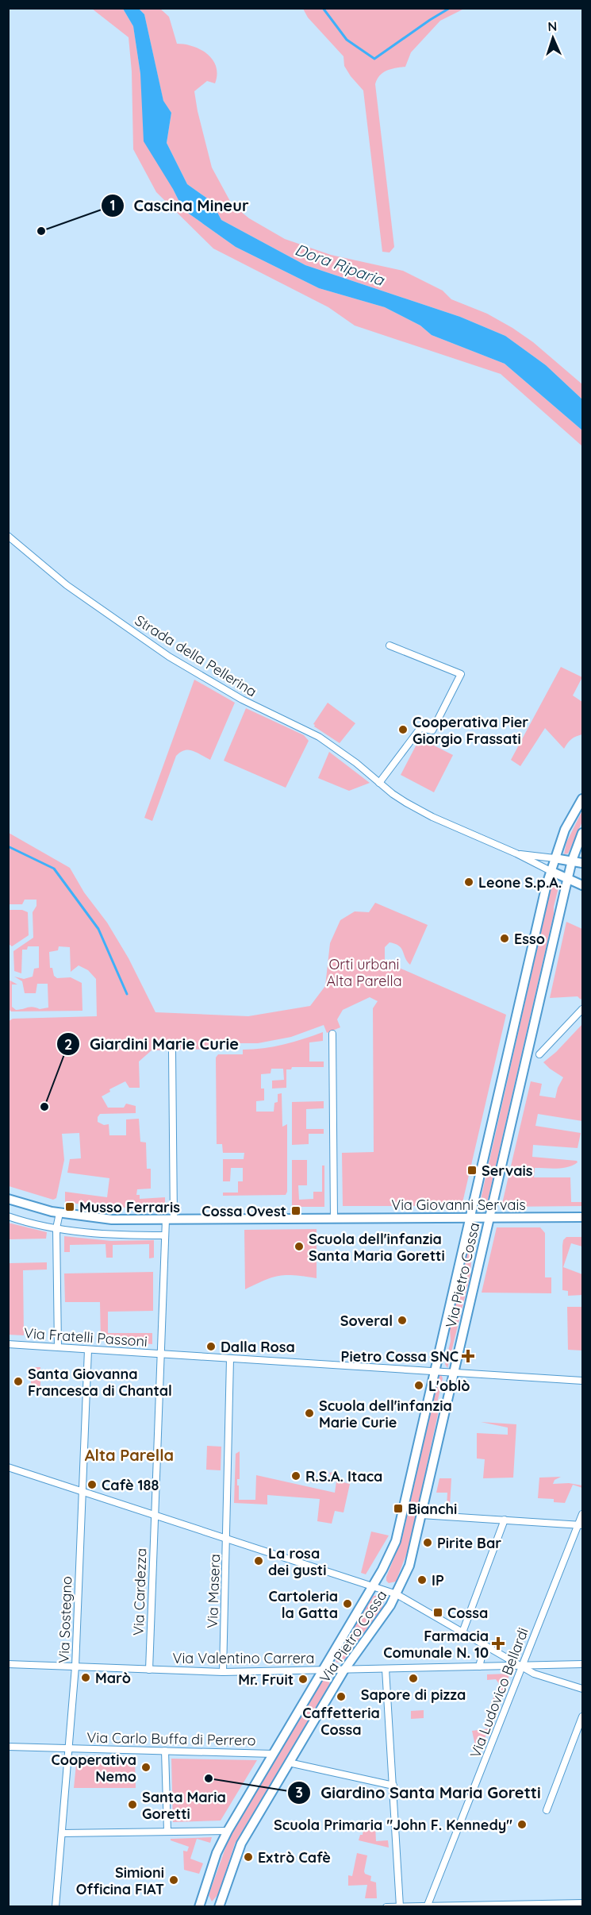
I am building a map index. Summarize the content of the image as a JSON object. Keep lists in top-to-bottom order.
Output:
{
  "streets": {
    "main road": ["Via Giovanni Servais", "Via Pietro Cossa"],
    "street": [
      "Strada della Pellerina",
      "Via Fratelli Passoni",
      "Via Masera",
      "Via Cardezza",
      "Via Sostegno",
      "Via Valentino Carrera",
      "Via Ludovico Bellardi",
      "Via Carlo Buffa di Perrero"
    ]
  },
  "crossings": [
    ["Strada della Pellerina", "Via Pietro Cossa"],
    ["Via Giovanni Servais", "Via Pietro Cossa"],
    ["Via Pietro Cossa", "Via Valentino Carrera"],
    ["Via Pietro Cossa", "Via Carlo Buffa di Perrero"],
    ["Via Fratelli Passoni", "Via Cardezza"],
    ["Via Fratelli Passoni", "Via Sostegno"],
    ["Via Masera", "Via Valentino Carrera"],
    ["Via Cardezza", "Via Valentino Carrera"],
    ["Via Sostegno", "Via Valentino Carrera"],
    ["Via Sostegno", "Via Carlo Buffa di Perrero"],
    ["Via Valentino Carrera", "Via Ludovico Bellardi"]
  ],
  "districts": ["Alta Parella"],
  "water": ["Dora Riparia"],
  "parks": ["Orti urbani Alta Parella"],
  "places": {
    "other": [
      "Cascina Mineur",
      "Cooperativa Pier Giorgio Frassati",
      "Leone S.p.A.",
      "Esso",
      "Giardini Marie Curie",
      "Scuola dell'infanzia Santa Maria Goretti",
      "Soveral",
      "Dalla Rosa",
      "Santa Giovanna Francesca di Chantal",
      "L'oblò",
      "Scuola dell'infanzia Marie Curie",
      "R.S.A. Itaca",
      "Cafè 188",
      "Pirite Bar",
      "La rosa dei gusti",
      "IP",
      "Cartoleria la Gatta",
      "Marò",
      "Sapore di pizza",
      "Mr. Fruit",
      "Caffetteria Cossa",
      "Cooperativa Nemo",
      "Giardino Santa Maria Goretti",
      "Santa Maria Goretti",
      "Scuola Primaria \"John F. Kennedy\"",
      "Extrò Cafè",
      "Simioni Officina FIAT"
    ],
    "transit": [
      "Servais",
      "Musso Ferraris",
      "Cossa Ovest",
      "Bianchi",
      "Cossa"
    ],
    "health": ["Pietro Cossa SNC", "Farmacia Comunale N. 10"]
  },
  "north": "top"
}
